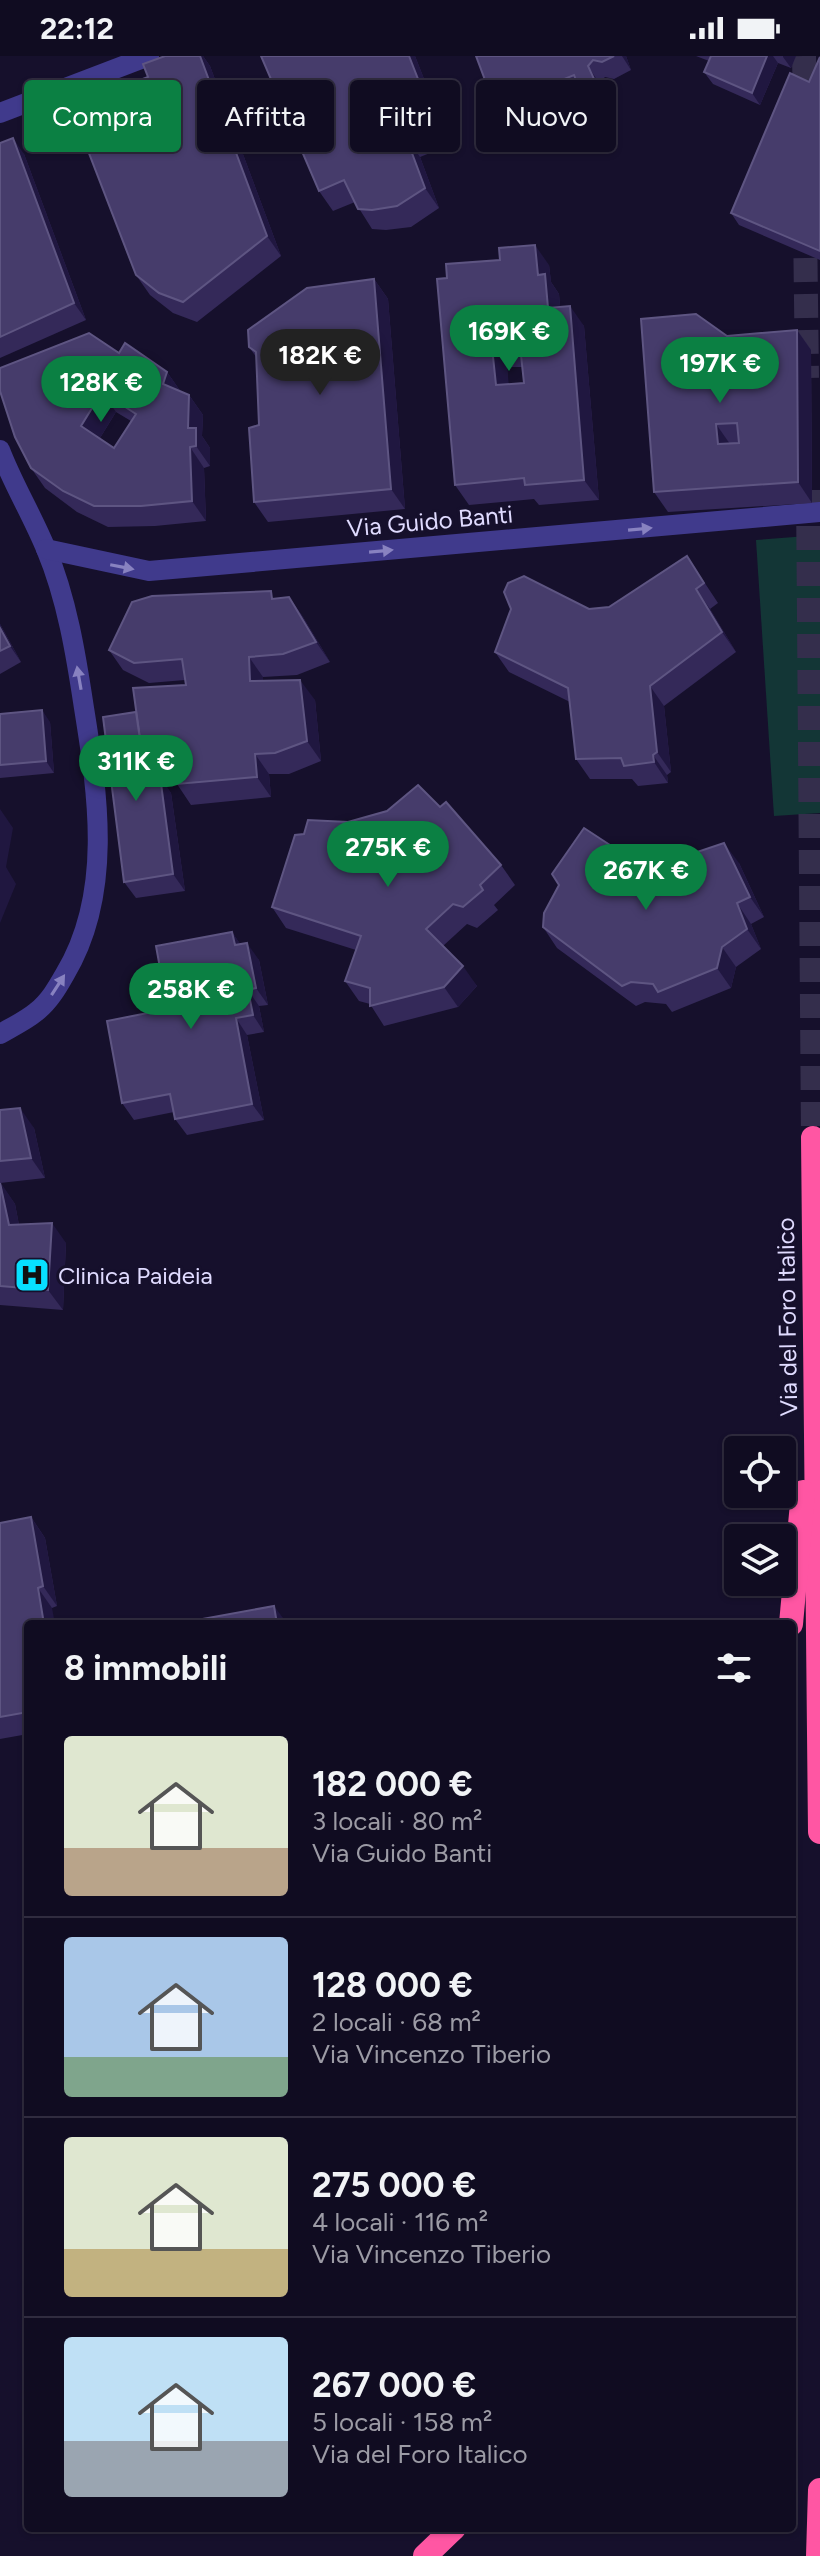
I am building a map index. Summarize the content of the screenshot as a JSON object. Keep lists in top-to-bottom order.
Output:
{
  "streets": {
    "highway": ["Via del Foro Italico"],
    "street": ["Via Guido Banti"]
  },
  "one_way": ["Via Guido Banti"],
  "places": {
    "hospital": ["Clinica Paideia"]
  },
  "page": {
    "status": "22:12",
    "chip": [
      "Compra",
      "Affitta",
      "Filtri",
      "Nuovo"
    ],
    "price": [
      "169K €",
      "182K €",
      "197K €",
      "128K €",
      "311K €",
      "275K €",
      "267K €",
      "258K €"
    ],
    "heading": "8 immobili",
    "list": [
      {
        "name": "182 000 €",
        "note": "3 locali · 80 m² · Via Guido Banti"
      },
      {
        "name": "128 000 €",
        "note": "2 locali · 68 m² · Via Vincenzo Tiberio"
      },
      {
        "name": "275 000 €",
        "note": "4 locali · 116 m² · Via Vincenzo Tiberio"
      },
      {
        "name": "267 000 €",
        "note": "5 locali · 158 m² · Via del Foro Italico"
      }
    ]
  }
}
